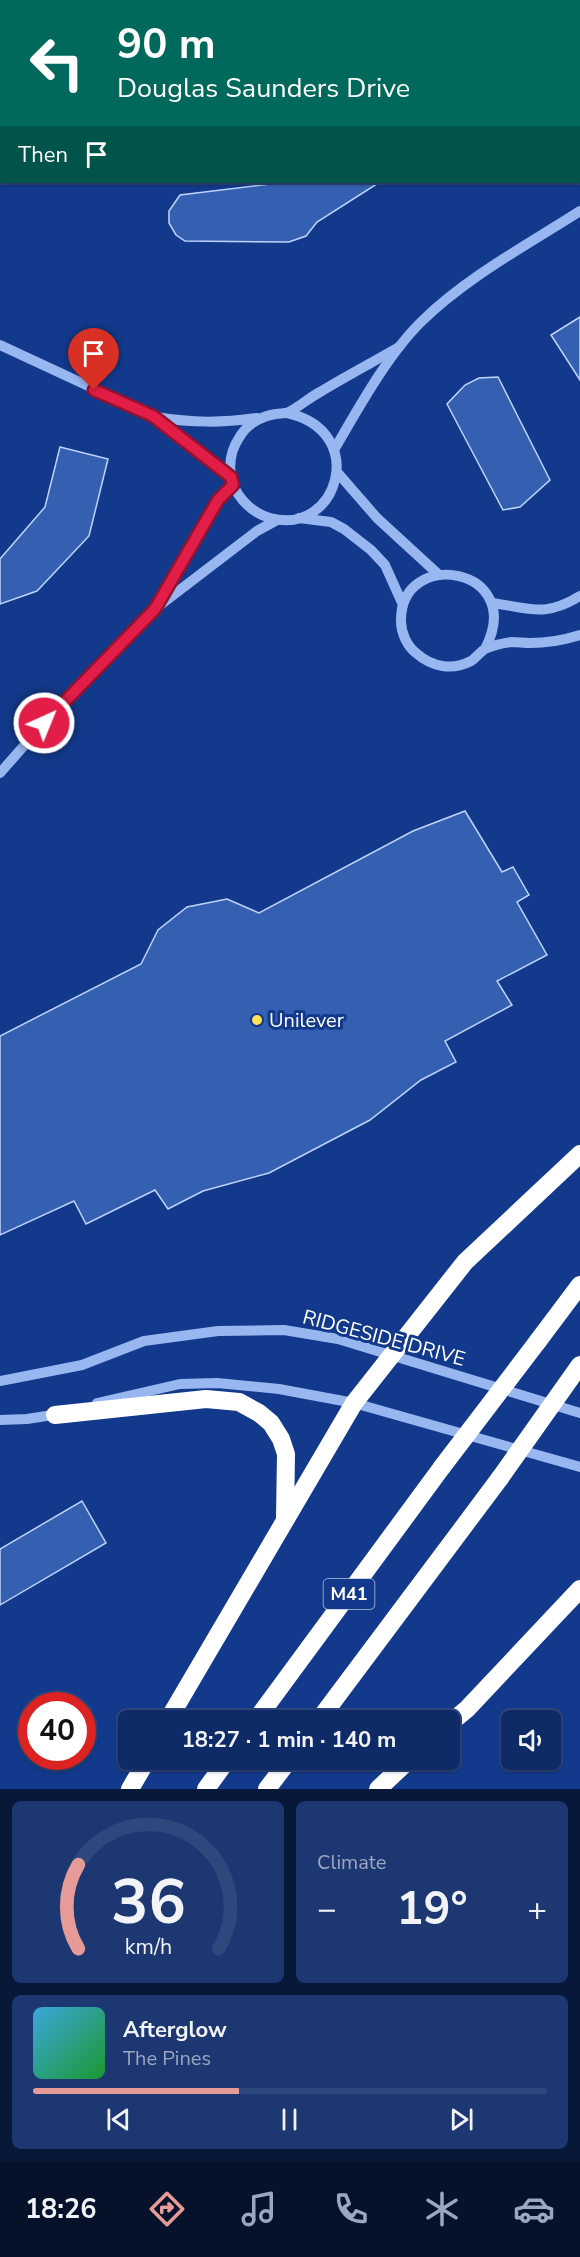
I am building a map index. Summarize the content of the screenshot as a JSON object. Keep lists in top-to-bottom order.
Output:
{
  "streets": {
    "highway": ["M41"],
    "street": ["RIDGESIDE DRIVE"]
  },
  "places": ["Unilever"],
  "page": {
    "turn": ["90 m", "Douglas Saunders Drive"],
    "then": "Then",
    "limit": "40",
    "trip": "18:27 · 1 min · 140 m",
    "tile": "Climate",
    "heat": ["−", "19°", "+"],
    "song": ["Afterglow", "The Pines"],
    "tabs": "18:26",
    "gauge": ["36", "km/h"]
  }
}
